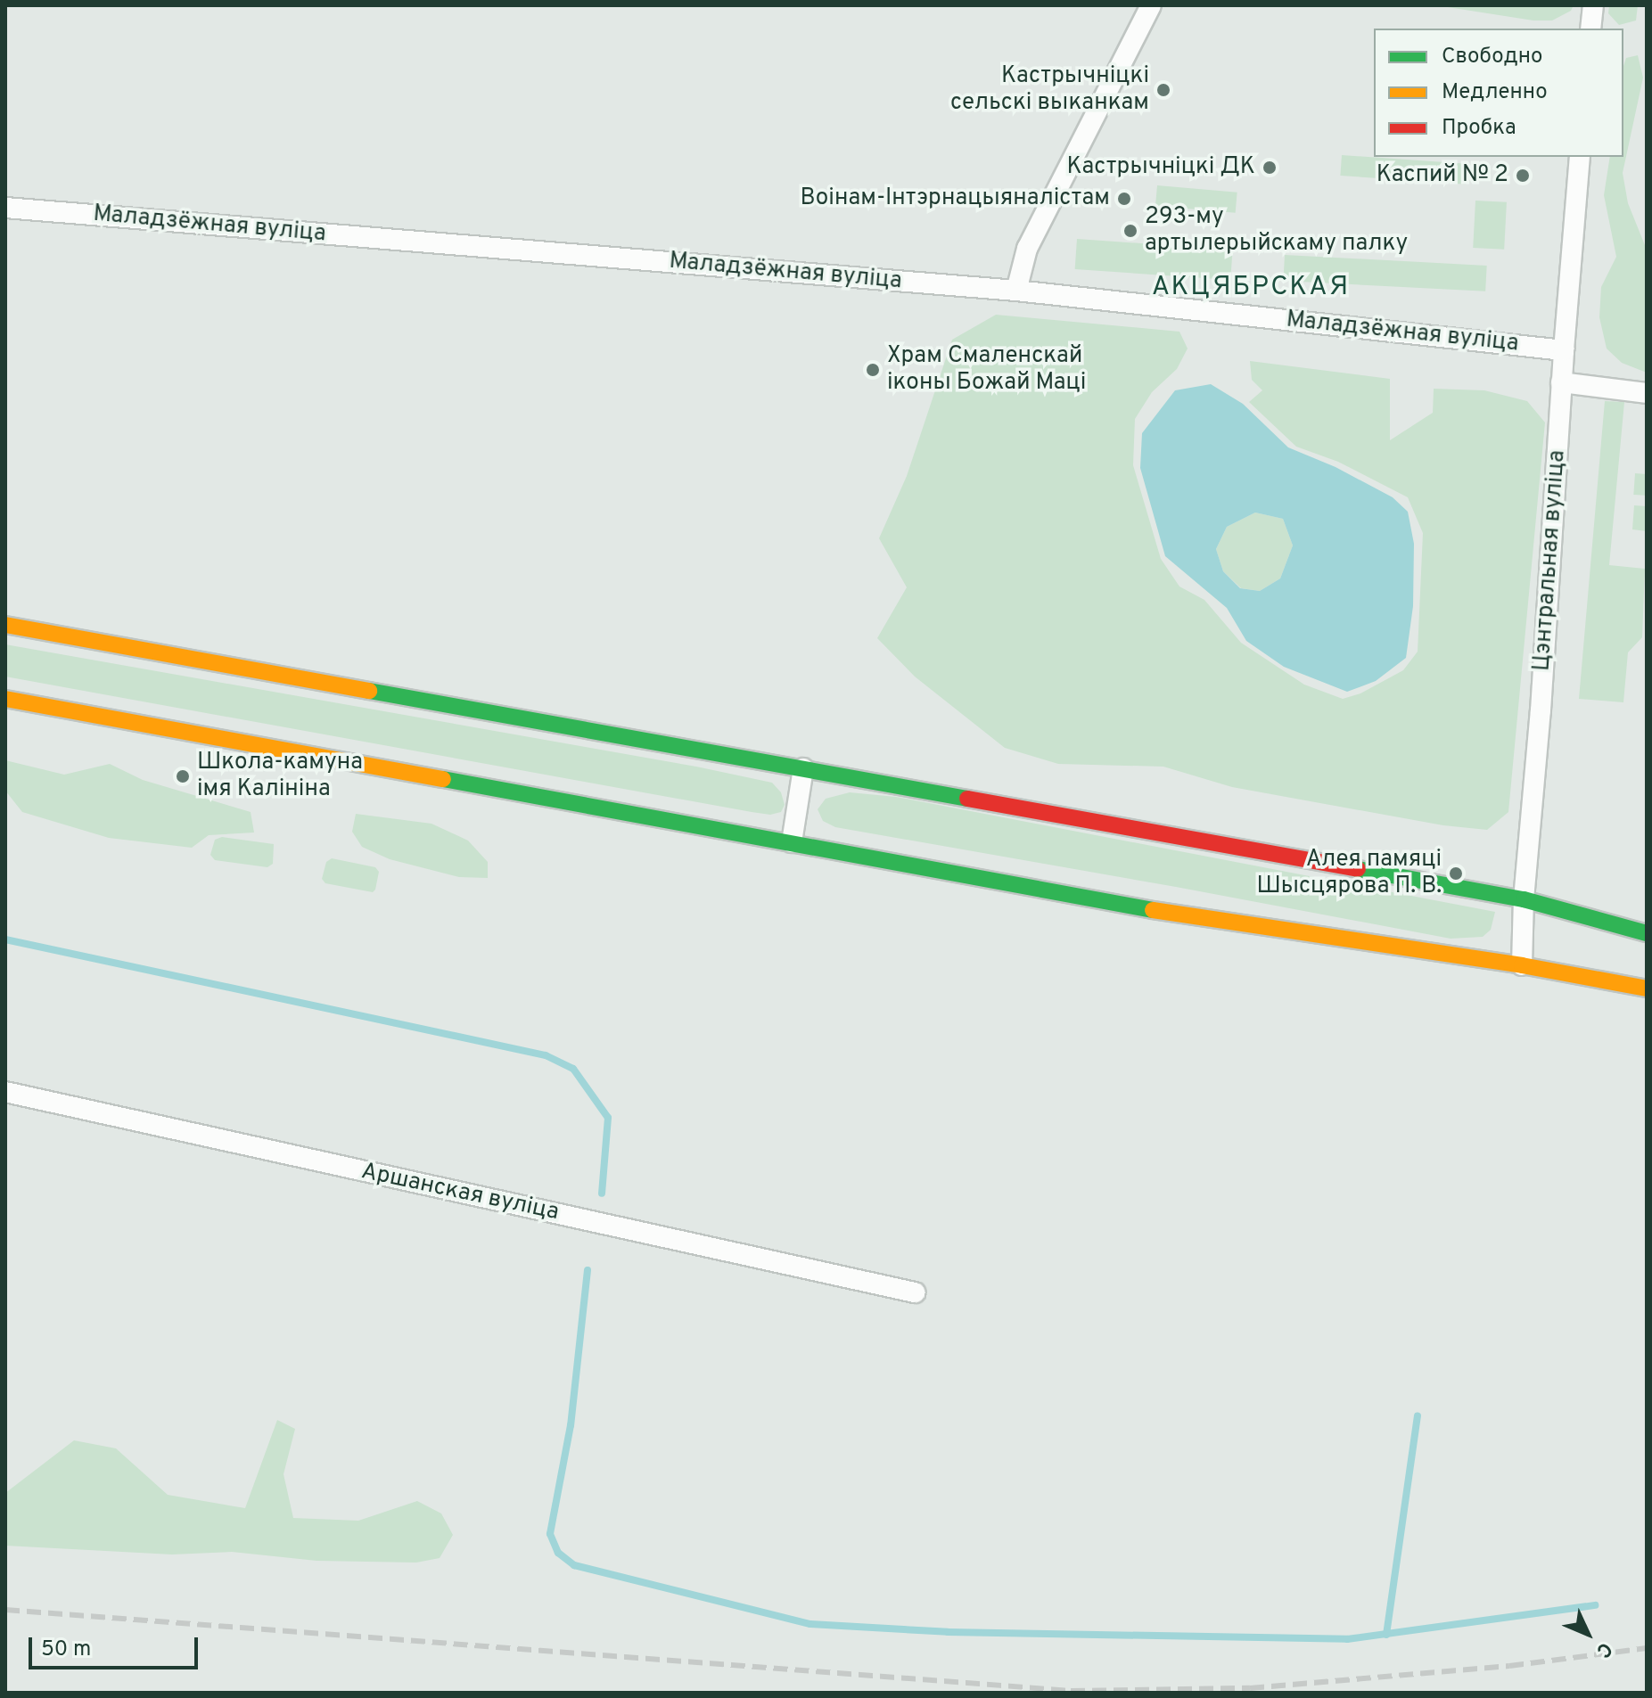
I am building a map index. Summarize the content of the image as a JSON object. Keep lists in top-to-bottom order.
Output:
{
  "streets": {
    "street": ["Маладзёжная вуліца", "Цэнтральная вуліца", "Аршанская вуліца"]
  },
  "crossings": [
    ["Маладзёжная вуліца", "Цэнтральная вуліца"]
  ],
  "districts": ["АКЦЯБРСКАЯ"],
  "places": [
    "Кастрычніцкі сельскі выканкам",
    "Кастрычніцкі ДК",
    "Каспий № 2",
    "Воінам-Інтэрнацыяналістам",
    "293-му артылерыйскаму палку",
    "Храм Смаленскай іконы Божай Маці",
    "Школа-камуна імя Калініна",
    "Алея памяці Шысцярова П. В."
  ],
  "legend": ["Свободно", "Медленно", "Пробка"],
  "scale_bar": "50 m",
  "north": "bottom right"
}
